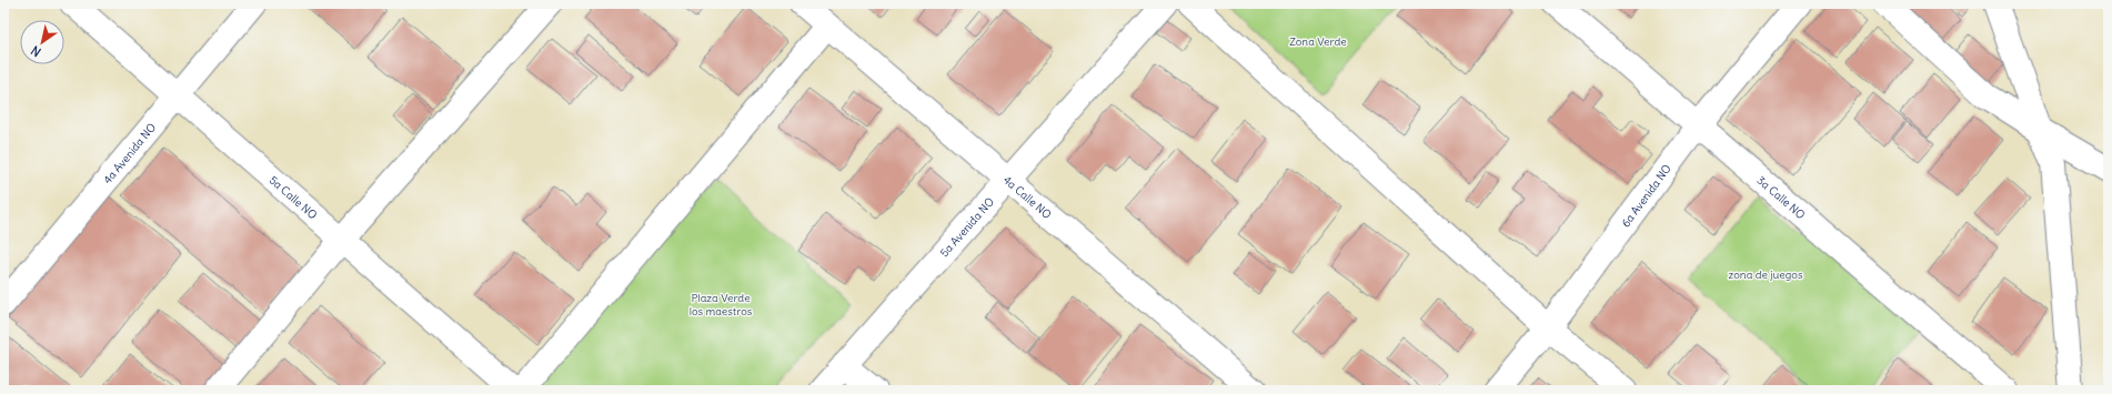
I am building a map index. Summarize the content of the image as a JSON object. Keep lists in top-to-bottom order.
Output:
{
  "streets": {
    "street": [
      "4a Avenida NO",
      "6a Avenida NO",
      "3a Calle NO",
      "5a Calle NO",
      "4a Calle NO",
      "5a Avenida NO"
    ]
  },
  "crossings": [
    ["4a Avenida NO", "5a Calle NO"],
    ["6a Avenida NO", "3a Calle NO"],
    ["4a Calle NO", "5a Avenida NO"]
  ],
  "parks": ["Zona Verde", "zona de juegos", "Plaza Verde los maestros"],
  "north": "bottom left"
}
